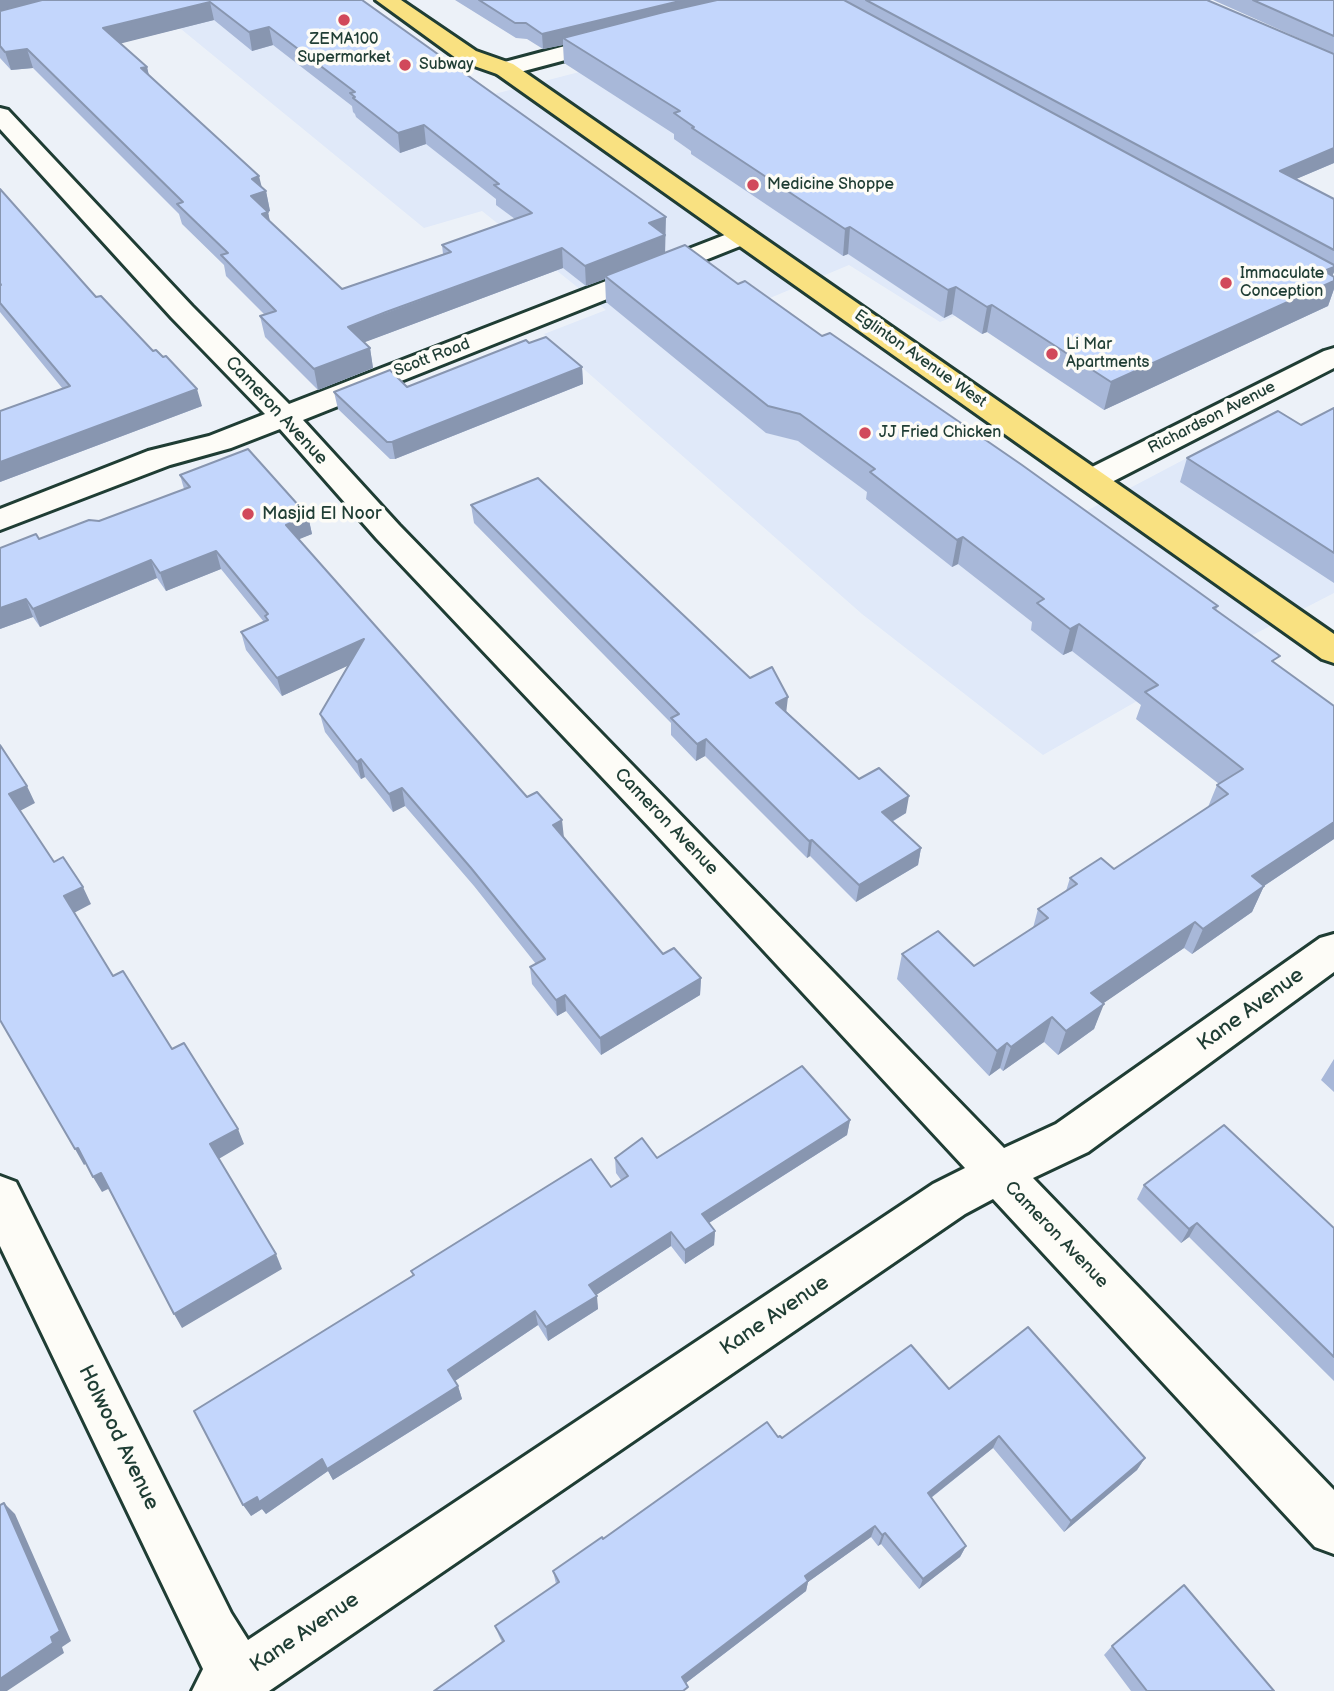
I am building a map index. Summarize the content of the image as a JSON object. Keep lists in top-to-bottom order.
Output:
{
  "streets": {
    "main road": ["Eglinton Avenue West"],
    "street": [
      "Scott Road",
      "Cameron Avenue",
      "Richardson Avenue",
      "Kane Avenue",
      "Holwood Avenue"
    ]
  },
  "crossings": [
    ["Scott Road", "Eglinton Avenue West"],
    ["Scott Road", "Cameron Avenue"],
    ["Eglinton Avenue West", "Richardson Avenue"],
    ["Cameron Avenue", "Kane Avenue"],
    ["Kane Avenue", "Holwood Avenue"]
  ],
  "places": [
    "ZEMA100 Supermarket",
    "Subway",
    "Medicine Shoppe",
    "Immaculate Conception",
    "Li Mar Apartments",
    "JJ Fried Chicken",
    "Masjid El Noor"
  ]
}
